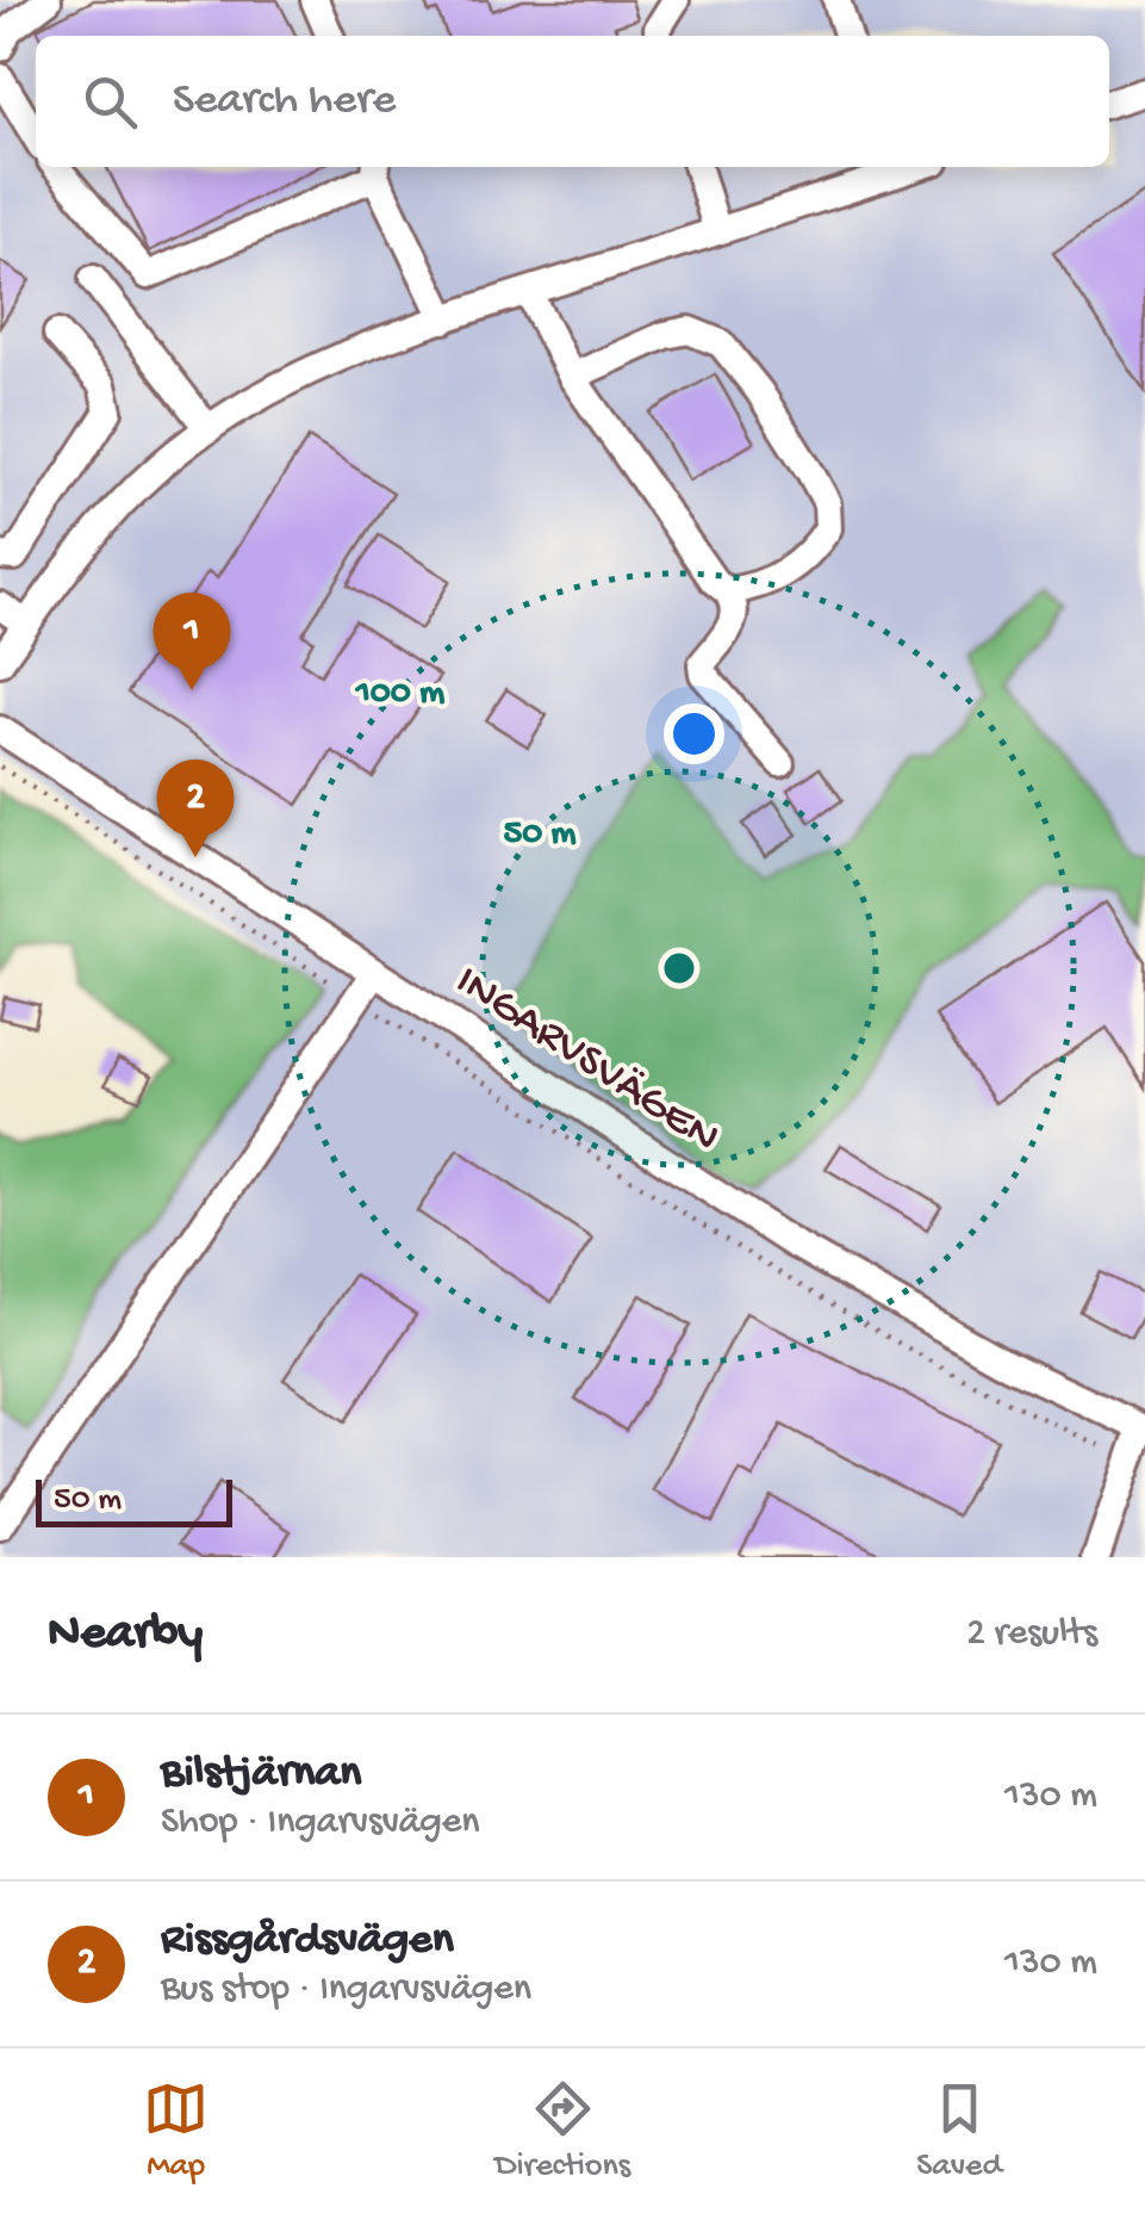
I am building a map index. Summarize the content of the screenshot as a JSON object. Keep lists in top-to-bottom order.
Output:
{
  "streets": {
    "street": ["INGARVSVÄGEN"]
  },
  "scale_bar": "50 m",
  "page": {
    "search": "Search here",
    "pins": ["1", "2"],
    "scale": "50 m",
    "heading": ["Nearby", "2 results"],
    "list": [
      {
        "mark": "1",
        "name": "Bilstjärnan",
        "note": "Shop · Ingarvsvägen",
        "value": "130 m"
      },
      {
        "mark": "2",
        "name": "Rissgårdsvägen",
        "note": "Bus stop · Ingarvsvägen",
        "value": "130 m"
      }
    ],
    "nav": ["Map", "Directions", "Saved"]
  },
  "rings": ["100 m", "50 m"]
}
